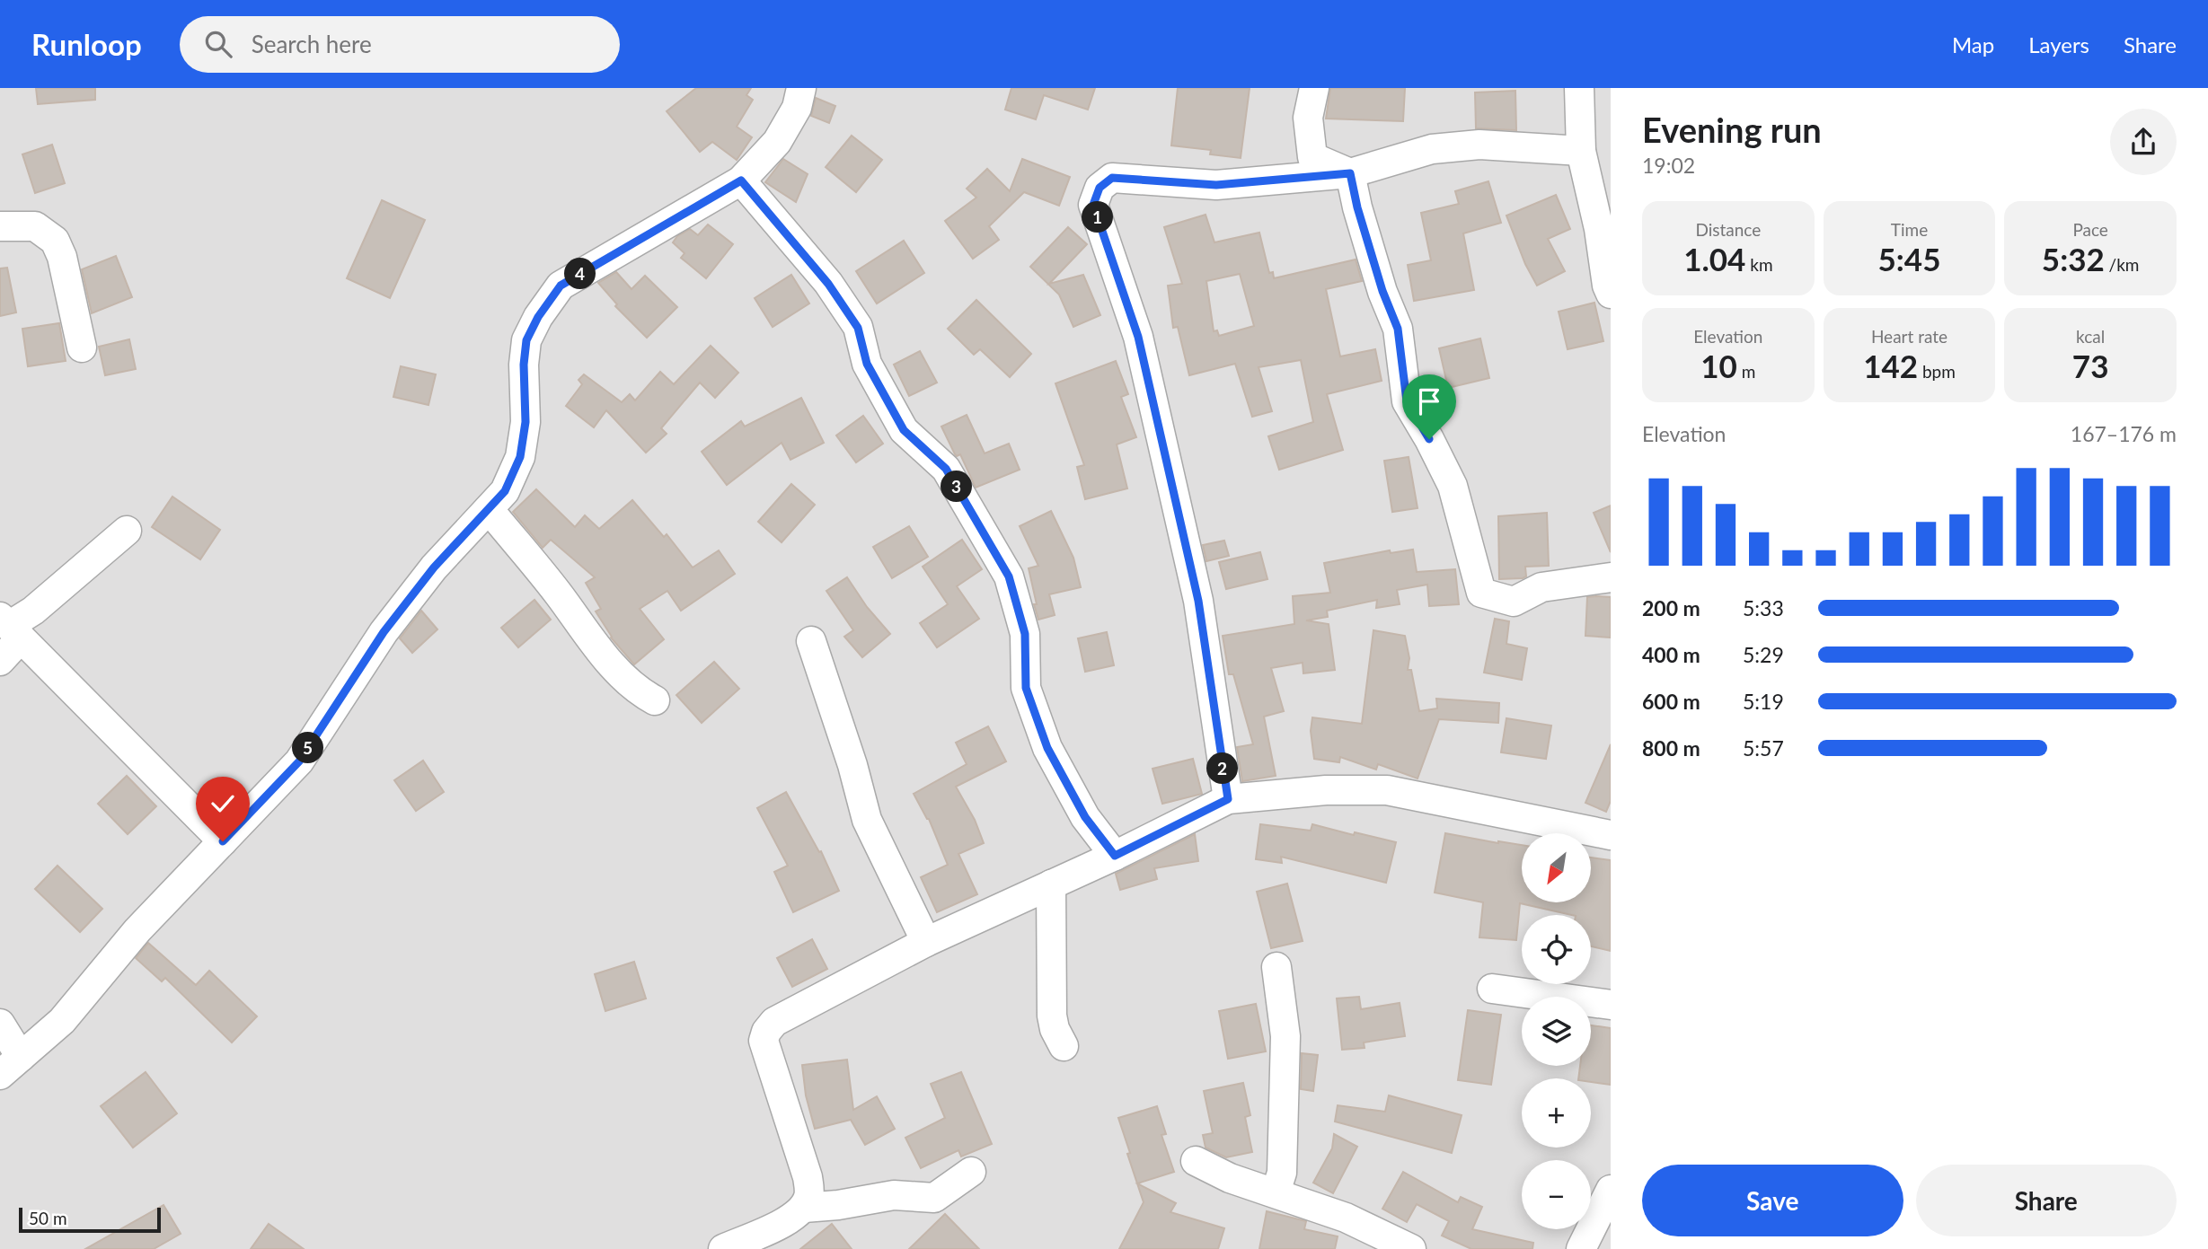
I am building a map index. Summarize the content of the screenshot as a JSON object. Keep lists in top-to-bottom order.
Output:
{
  "scale_bar": "50 m",
  "north": "bottom left",
  "page": {
    "header": "Runloop",
    "search": "Search here",
    "nav": ["Map", "Layers", "Share"],
    "heading": ["Evening run", "19:02"],
    "stats": [
      ["Distance", "1.04 km"],
      ["Time", "5:45"],
      ["Pace", "5:32 /km"],
      ["Elevation", "10 m"],
      ["Heart rate", "142 bpm"],
      ["kcal", "73"]
    ],
    "pins": [
      "1",
      "4",
      "3",
      "5",
      "2"
    ],
    "chart": ["Elevation", "167–176 m"],
    "list": [
      {
        "name": "200 m",
        "note": "5:33"
      },
      {
        "name": "400 m",
        "note": "5:29"
      },
      {
        "name": "600 m",
        "note": "5:19"
      },
      {
        "name": "800 m",
        "note": "5:57"
      }
    ],
    "map_buttons": ["+", "−"],
    "buttons": ["Save", "Share"],
    "scale": "50 m"
  }
}
